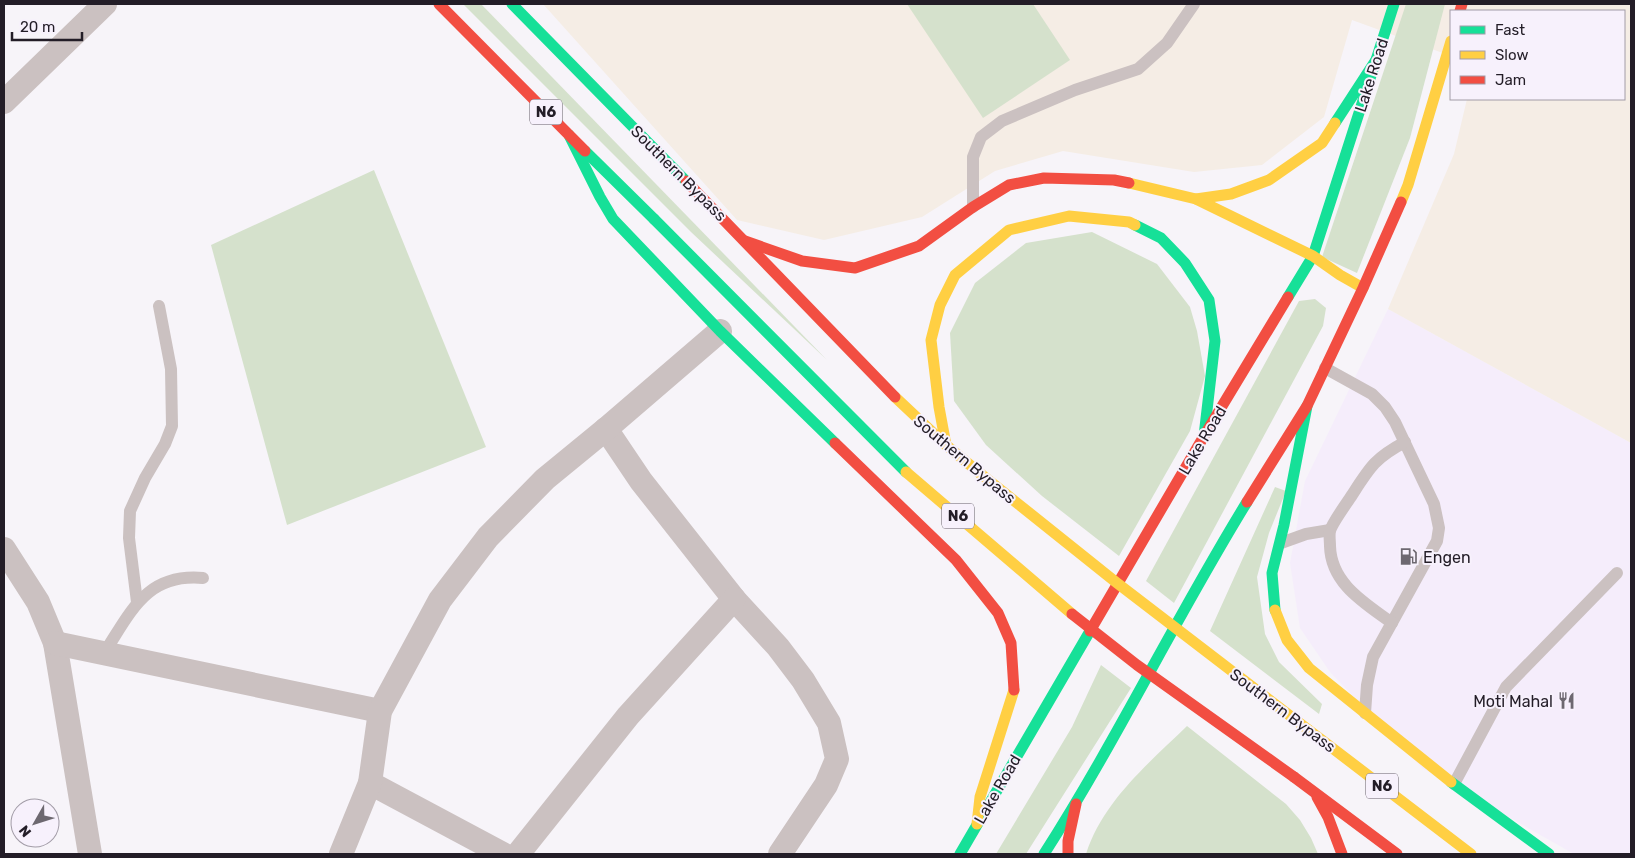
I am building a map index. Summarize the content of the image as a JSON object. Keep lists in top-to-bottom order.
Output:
{
  "streets": {
    "main road": ["Lake Road", "N6", "Southern Bypass"]
  },
  "places": {
    "fuel station": ["Engen"],
    "restaurant": ["Moti Mahal"]
  },
  "legend": ["Fast", "Slow", "Jam"],
  "scale_bar": "20 m",
  "north": "bottom left"
}
